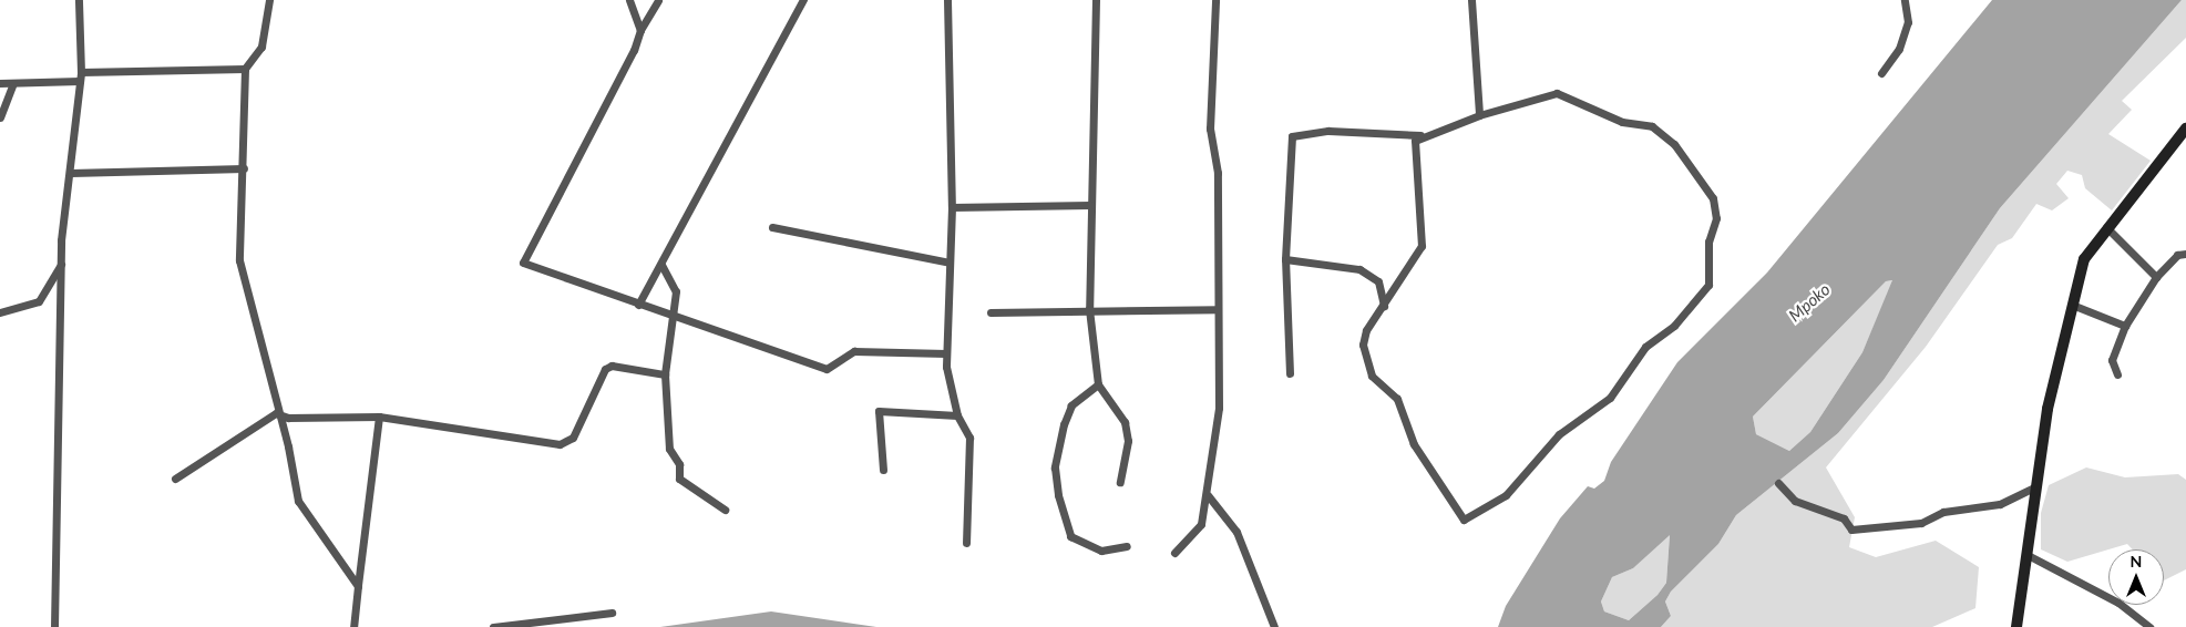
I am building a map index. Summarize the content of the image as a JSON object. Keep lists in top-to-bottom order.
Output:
{
  "water": ["Mpoko"],
  "north": "top"
}
